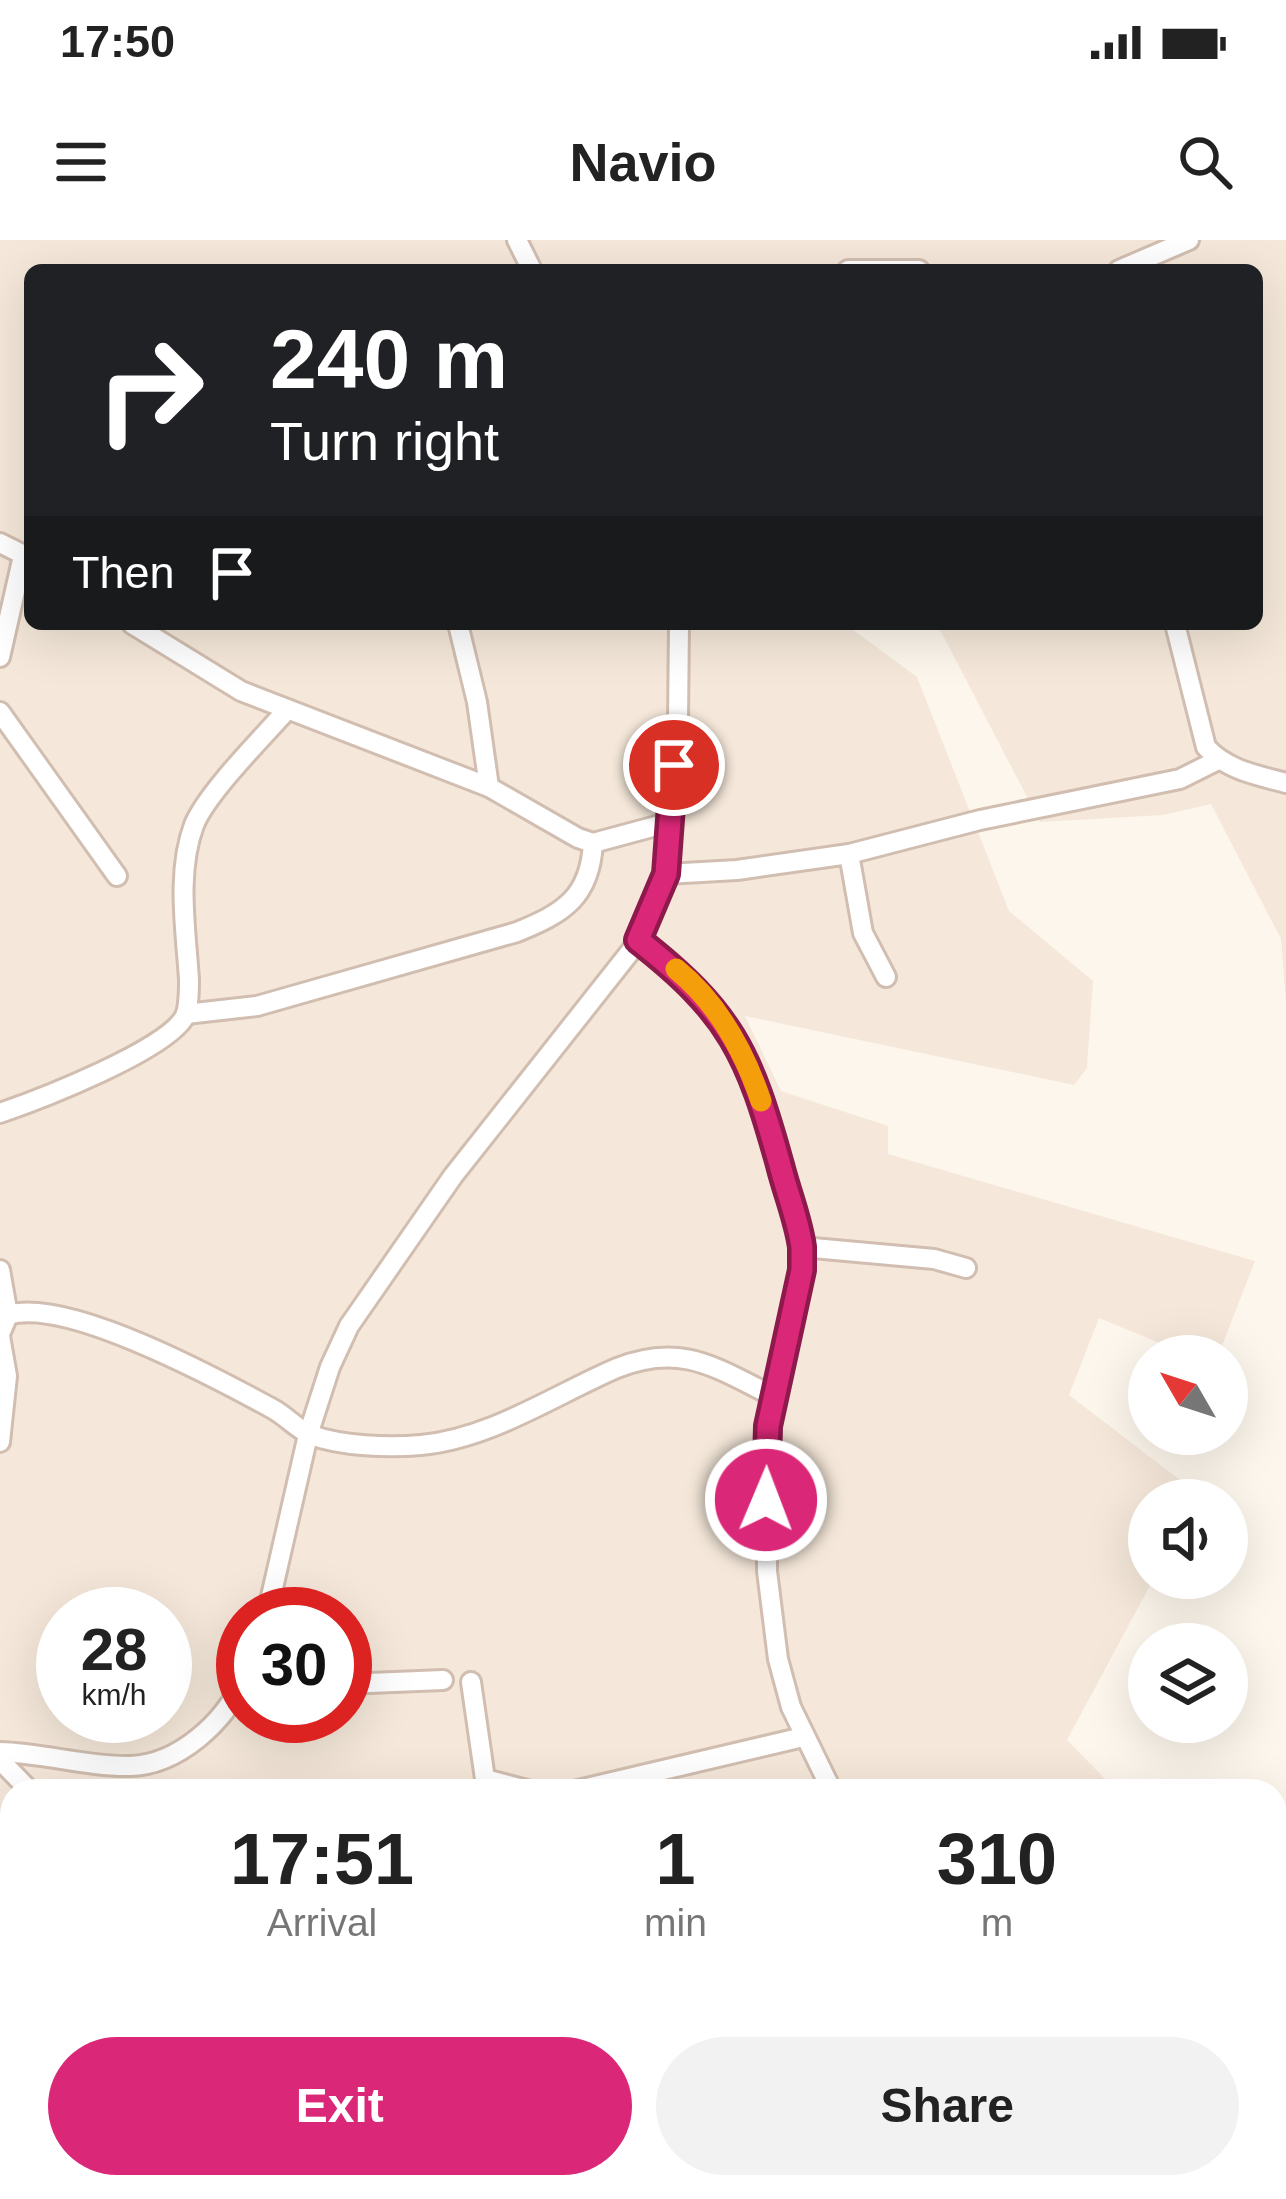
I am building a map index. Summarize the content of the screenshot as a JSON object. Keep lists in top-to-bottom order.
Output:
{
  "north": "top left",
  "page": {
    "status": "17:50",
    "header": "Navio",
    "turn": ["240 m", "Turn right"],
    "then": "Then",
    "speed": "28 km/h",
    "limit": "30",
    "eta": [
      "17:51",
      "Arrival",
      "1",
      "min",
      "310",
      "m"
    ],
    "buttons": ["Exit", "Share"]
  }
}
